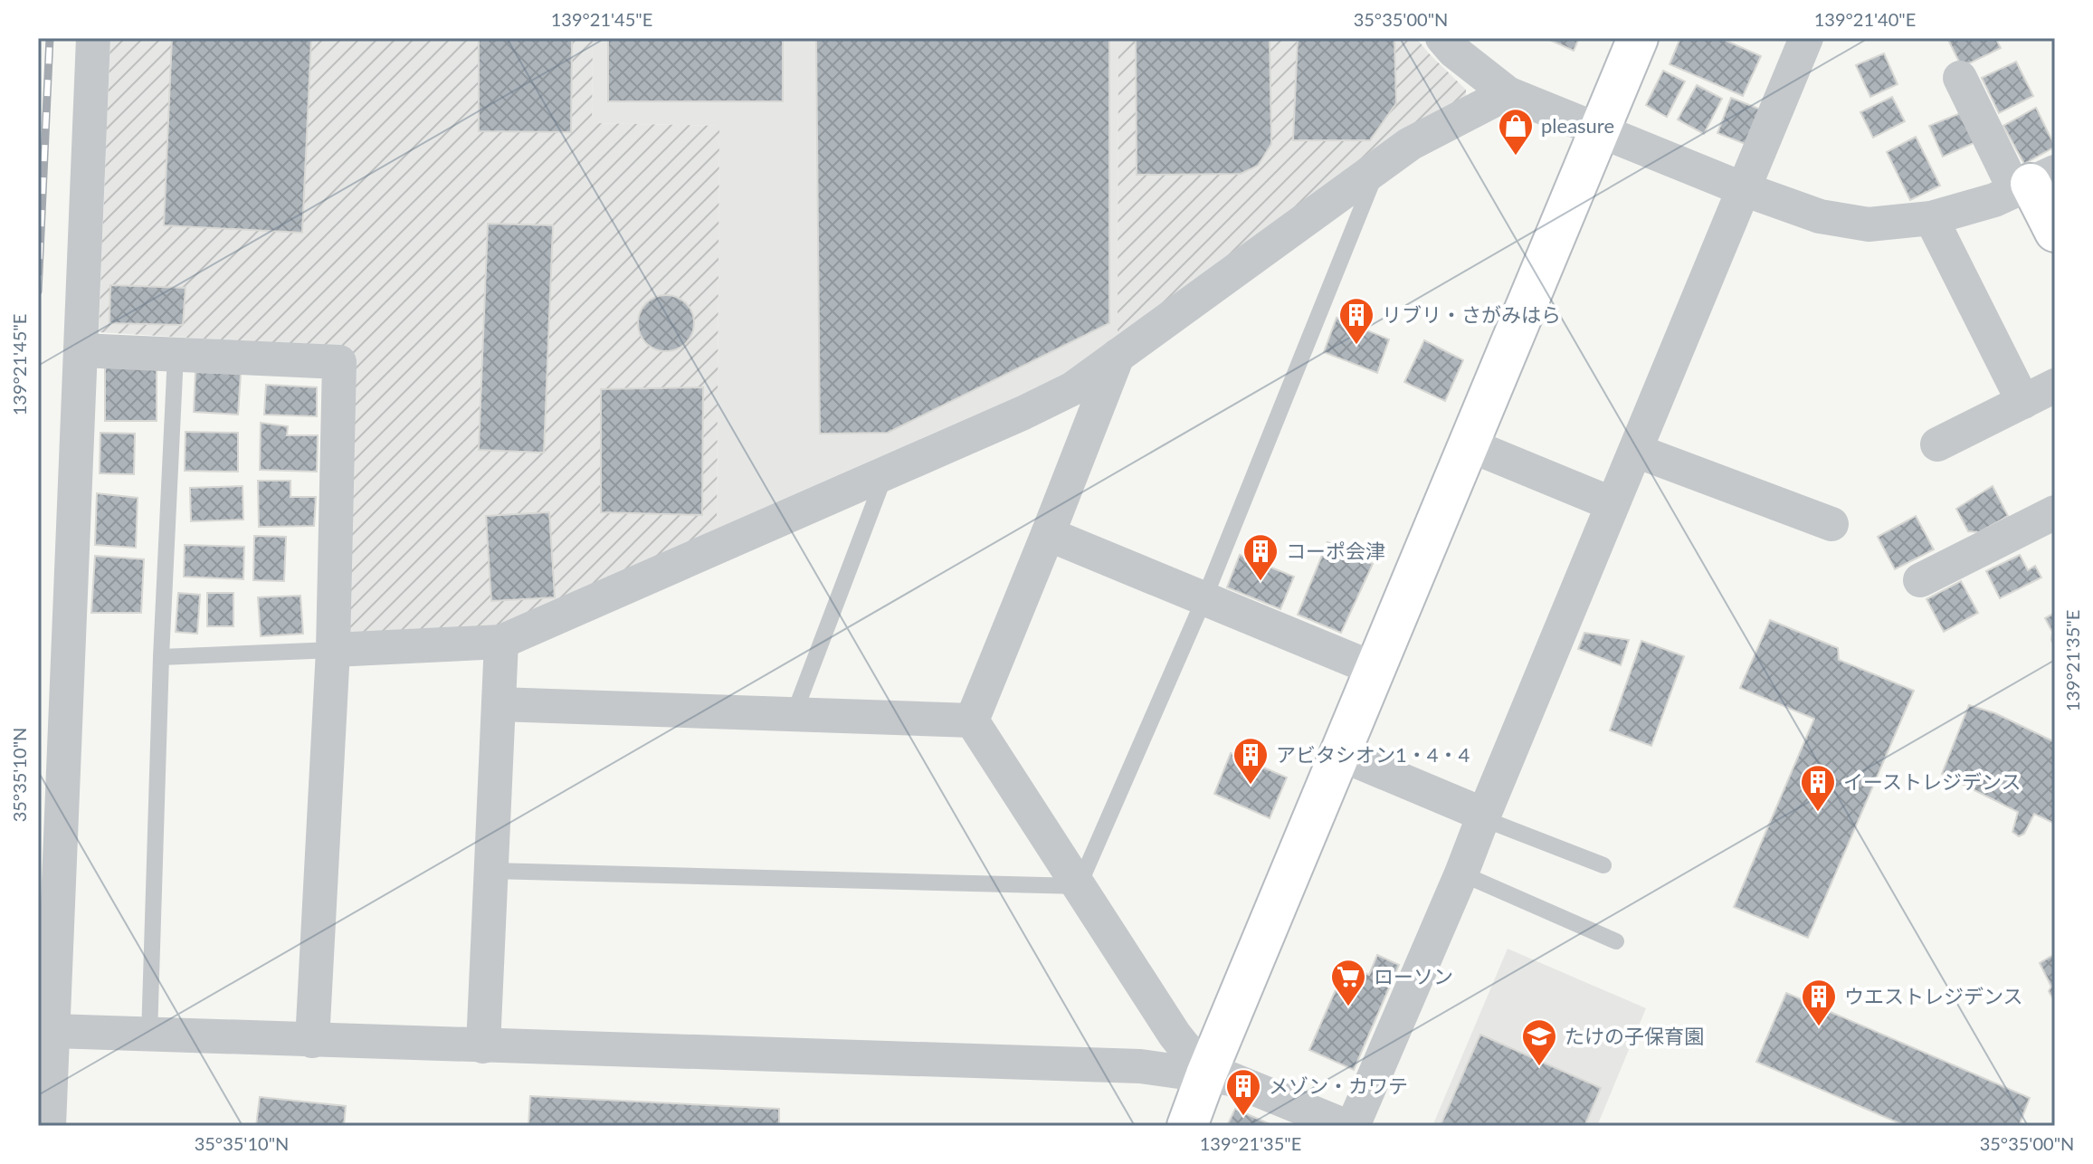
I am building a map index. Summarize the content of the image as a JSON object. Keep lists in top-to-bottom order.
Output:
{
  "places": {
    "shop": ["pleasure"],
    "building": [
      "リブリ・さがみはら",
      "コーポ会津",
      "アビタシオン1・4・4",
      "イーストレジデンス",
      "ウエストレジデンス",
      "メゾン・カワテ"
    ],
    "supermarket": ["ローソン"],
    "school or university": ["たけの子保育園"]
  },
  "coordinates": [
    "139°21'45\"E",
    "35°35'00\"N",
    "139°21'40\"E",
    "139°21'35\"E",
    "35°35'10\"N"
  ]
}
